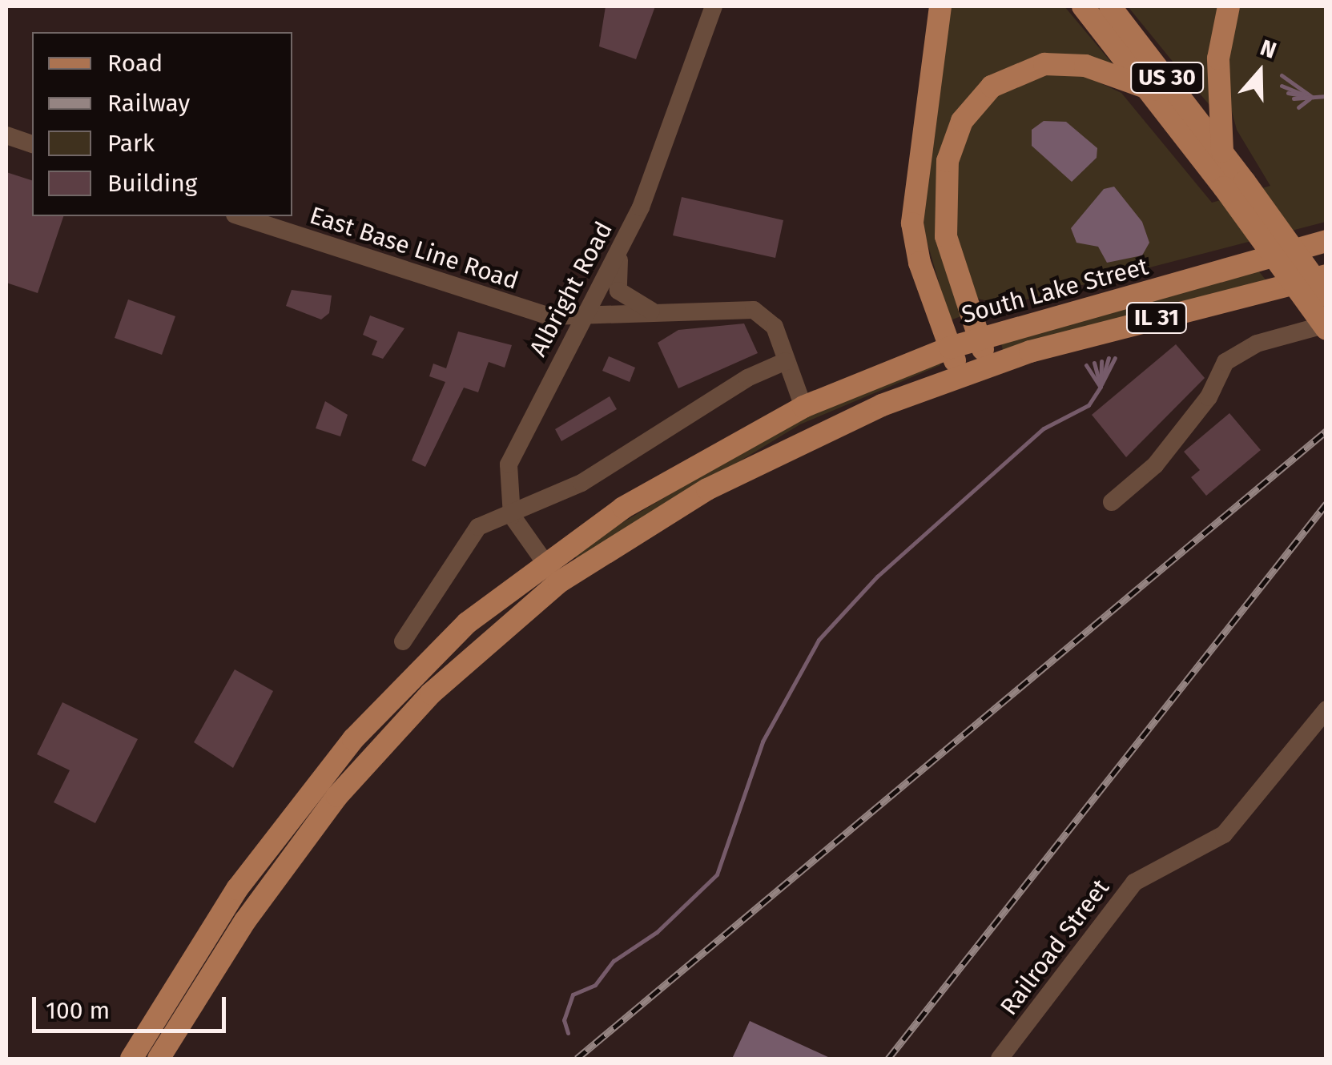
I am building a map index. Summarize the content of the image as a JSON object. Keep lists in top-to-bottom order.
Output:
{
  "streets": {
    "main road": ["US 30", "South Lake Street", "IL 31"],
    "street": ["East Base Line Road", "Albright Road", "Railroad Street"]
  },
  "crossings": [
    ["East Base Line Road", "Albright Road"],
    ["Albright Road", "IL 31"],
    ["South Lake Street", "IL 31"]
  ],
  "legend": [
    "Road",
    "Railway",
    "Park",
    "Building"
  ],
  "scale_bar": "100 m",
  "north": "top"
}
